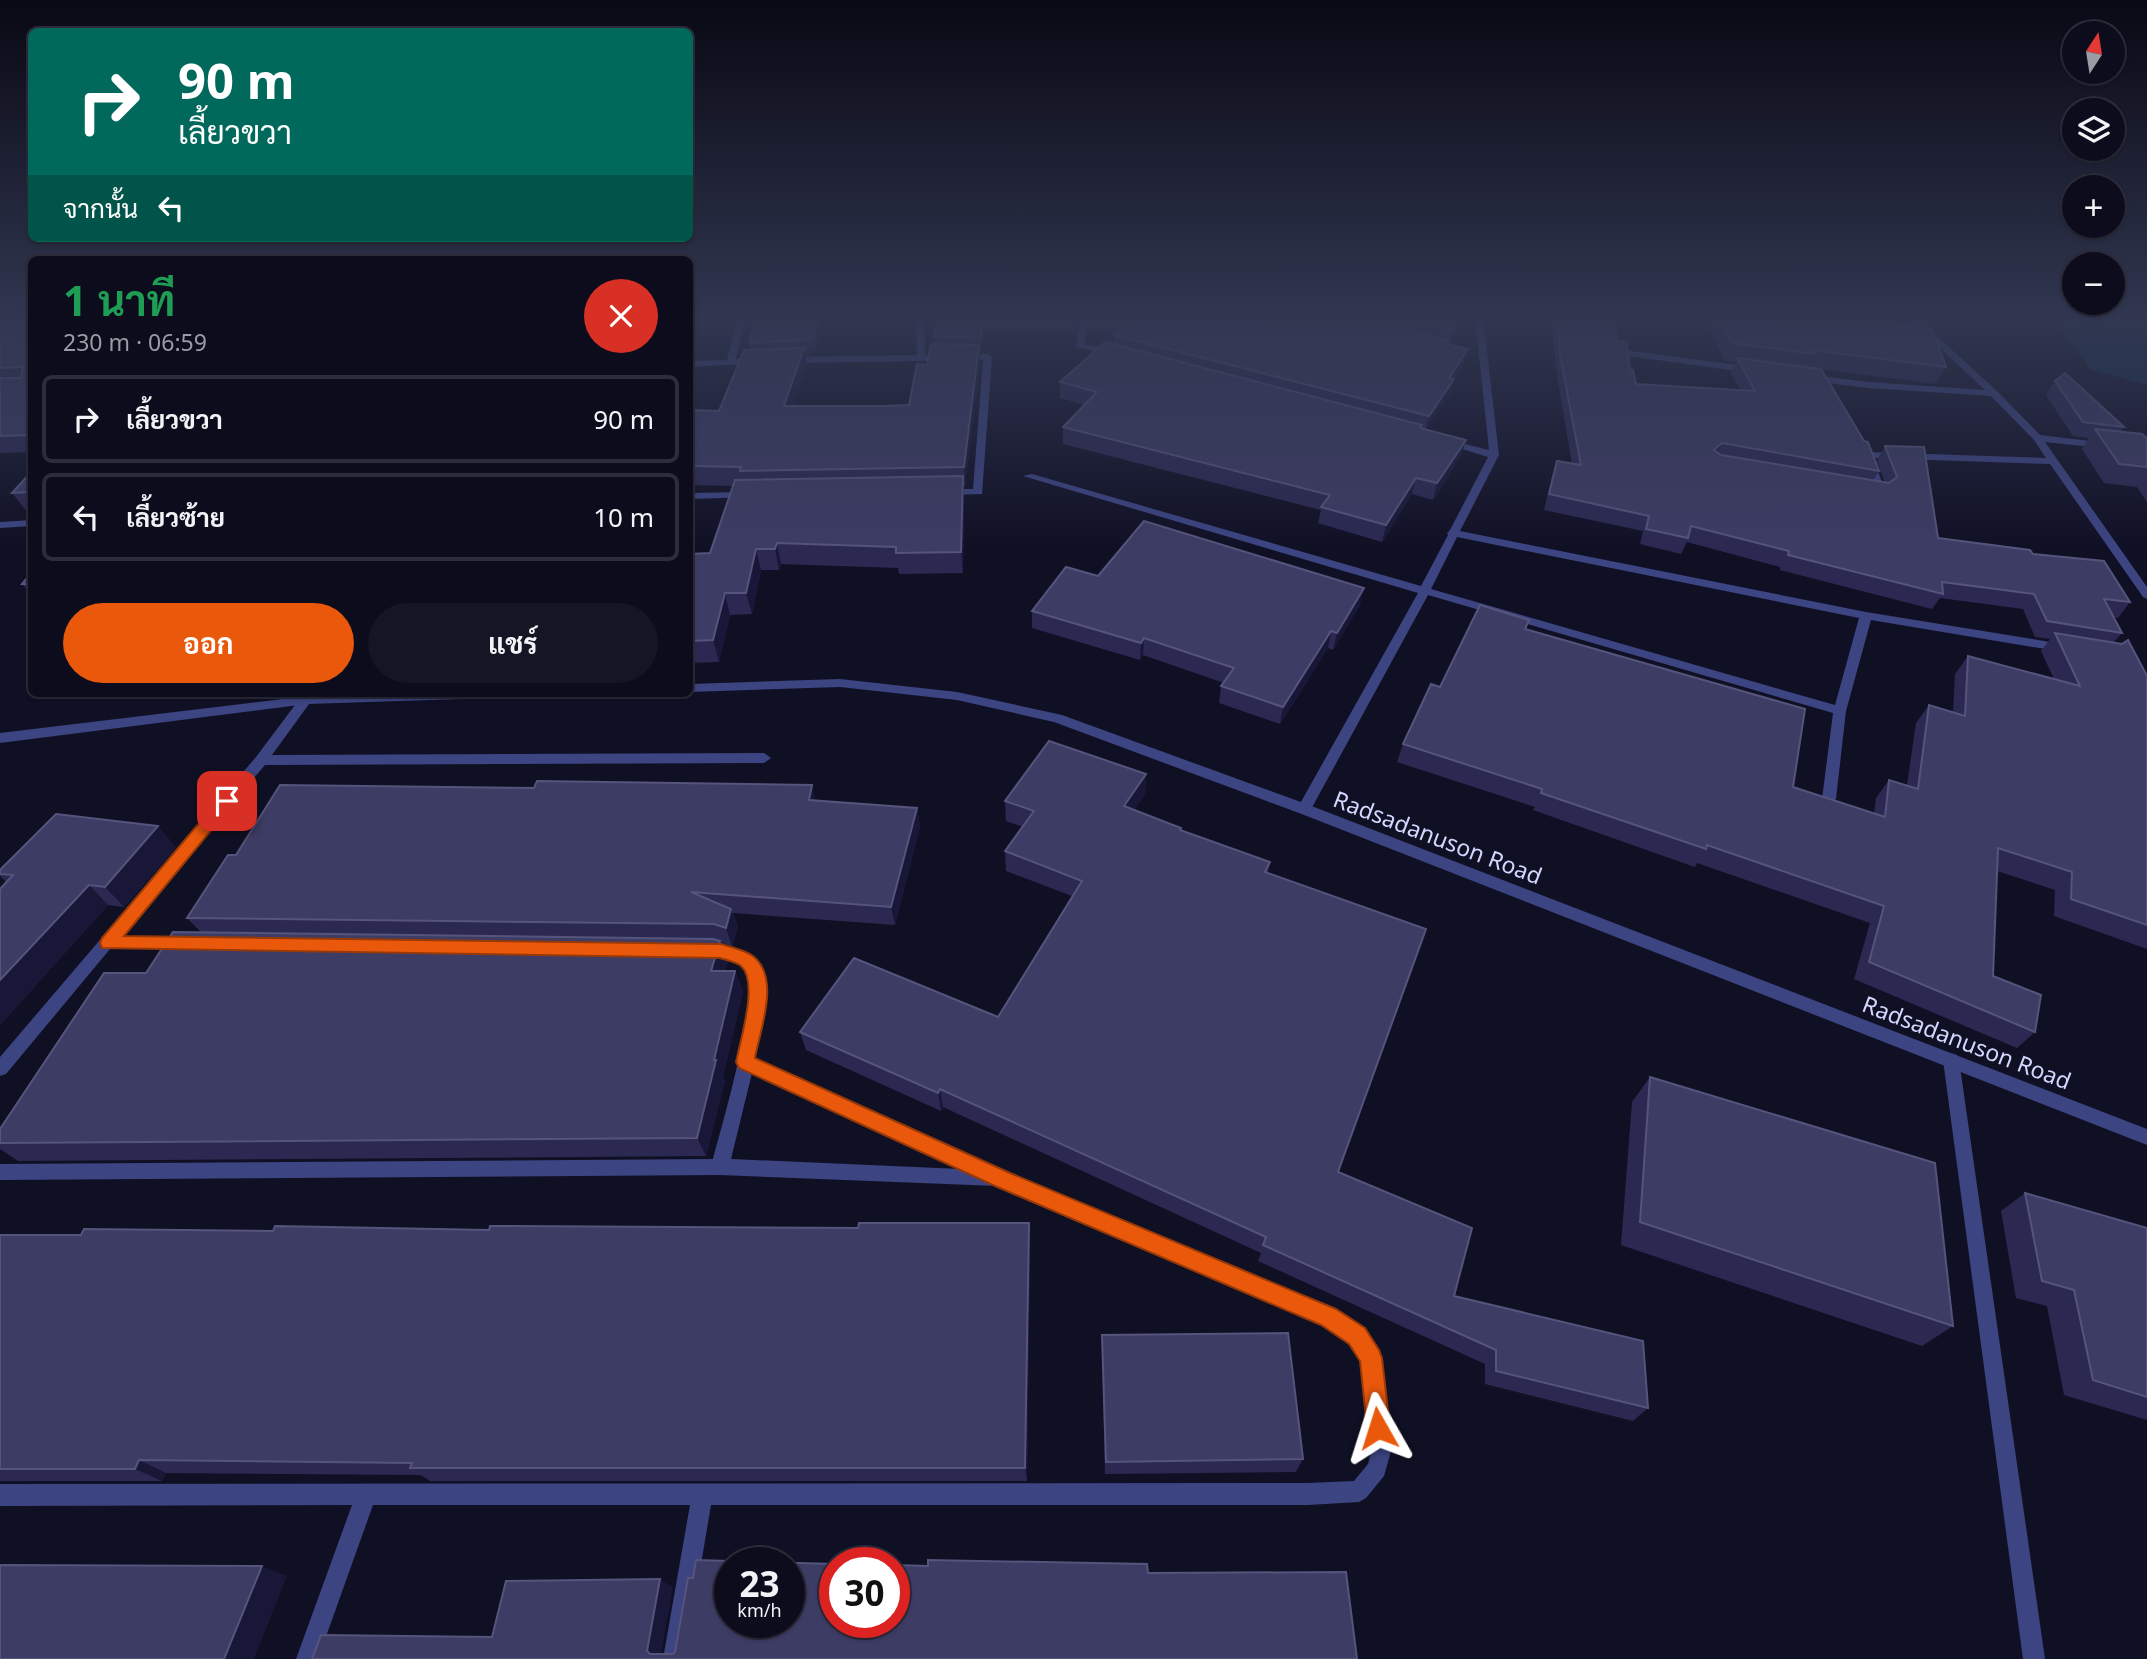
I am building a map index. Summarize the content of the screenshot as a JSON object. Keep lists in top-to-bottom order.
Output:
{
  "streets": {
    "street": ["Radsadanuson Road"]
  },
  "north": "top",
  "page": {
    "map_buttons": ["+", "−"],
    "turn": ["90 m", "เลี้ยวขวา"],
    "then": "จากนั้น",
    "heading": ["1 นาที", "230 m · 06:59"],
    "list": [
      {
        "name": "เลี้ยวขวา",
        "value": "90 m"
      },
      {
        "name": "เลี้ยวซ้าย",
        "value": "10 m"
      }
    ],
    "buttons": ["ออก", "แชร์"],
    "speed": "23 km/h",
    "limit": "30"
  }
}
